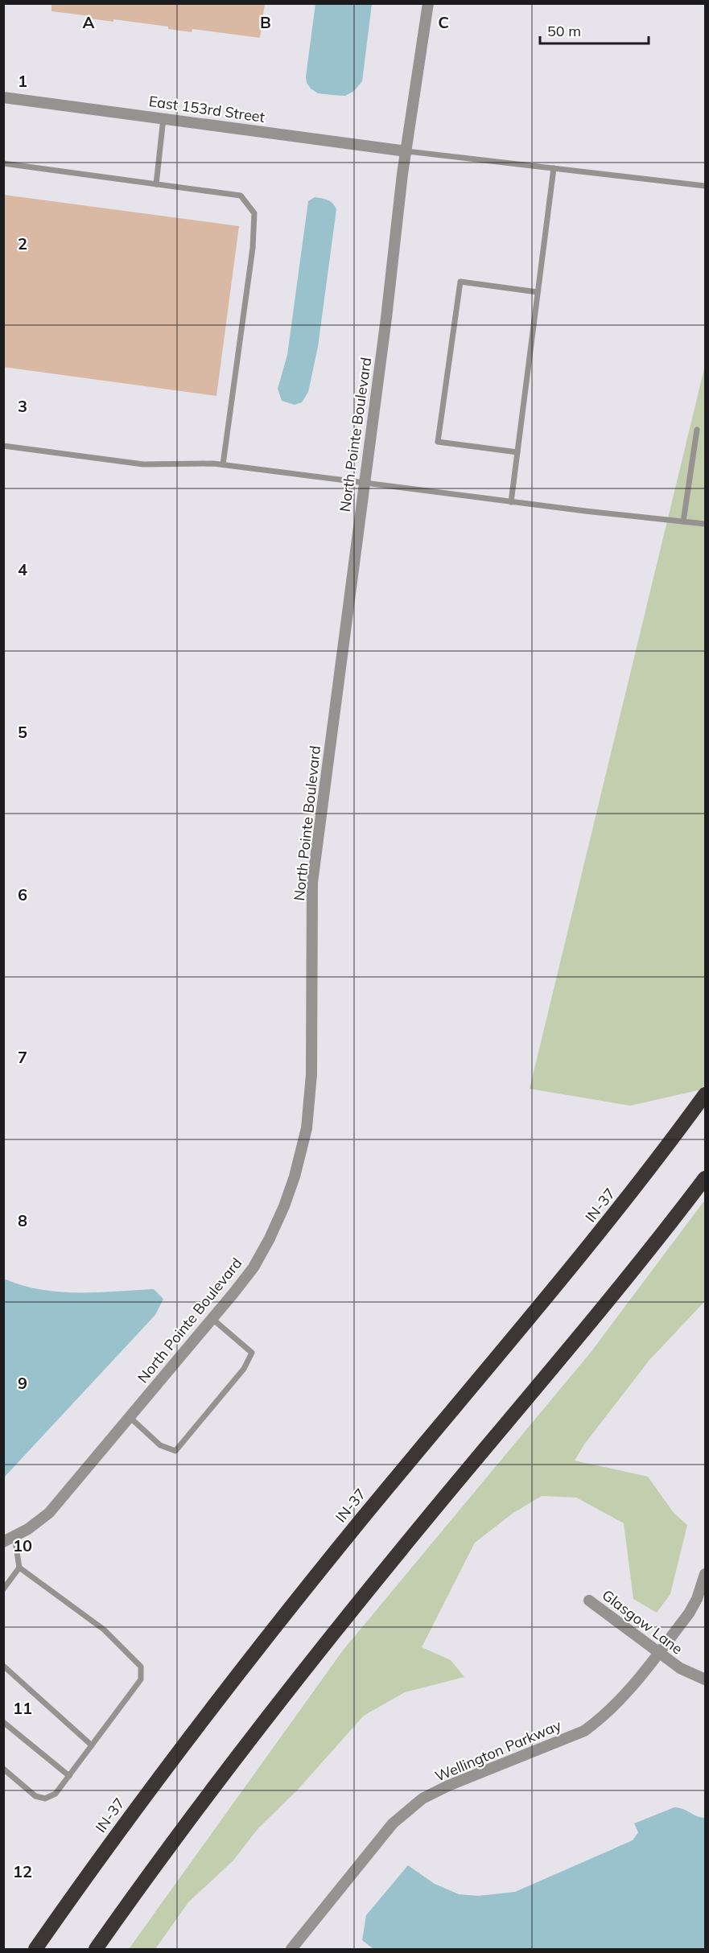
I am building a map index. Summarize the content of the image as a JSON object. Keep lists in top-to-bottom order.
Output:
{
  "streets": {
    "highway": ["IN-37"],
    "street": [
      "East 153rd Street",
      "North Pointe Boulevard",
      "Glasgow Lane",
      "Wellington Parkway"
    ]
  },
  "crossings": [
    ["East 153rd Street", "North Pointe Boulevard"],
    ["Glasgow Lane", "Wellington Parkway"]
  ],
  "scale_bar": "50 m",
  "grid": {
    "columns": ["A", "B", "C"],
    "rows": [
      "1",
      "2",
      "3",
      "4",
      "5",
      "6",
      "7",
      "8",
      "9",
      "10",
      "11",
      "12"
    ]
  }
}
